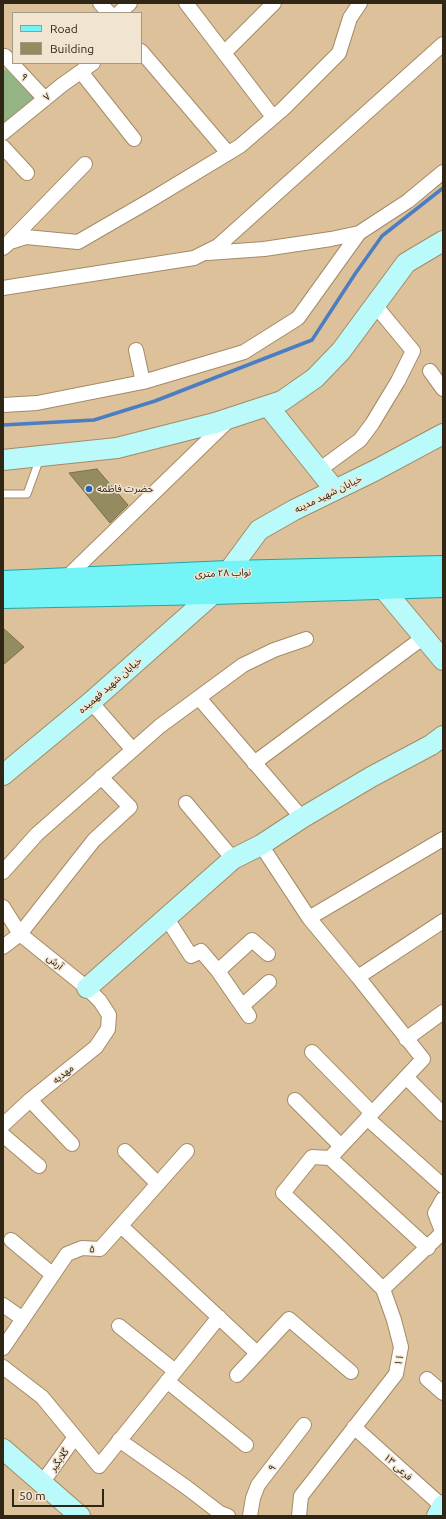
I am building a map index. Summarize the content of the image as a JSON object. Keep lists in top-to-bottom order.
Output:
{
  "streets": {
    "main road": ["نواب ۲۸ متری"],
    "street": [
      "۹",
      "۷",
      "خیابان شهید مدینه",
      "خیابان شهید فهمیده",
      "آرش",
      "مهدیه",
      "۵",
      "۱۱",
      "گلابگیر",
      "فرعی ۱۳"
    ]
  },
  "crossings": [
    ["۹", "۷"],
    ["خیابان شهید مدینه", "نواب ۲۸ متری"],
    ["نواب ۲۸ متری", "خیابان شهید فهمیده"],
    ["آرش", "مهدیه"],
    ["۱۱", "فرعی ۱۳"]
  ],
  "places": ["حضرت فاطمه"],
  "legend": ["Road", "Building"],
  "scale_bar": "50 m"
}
